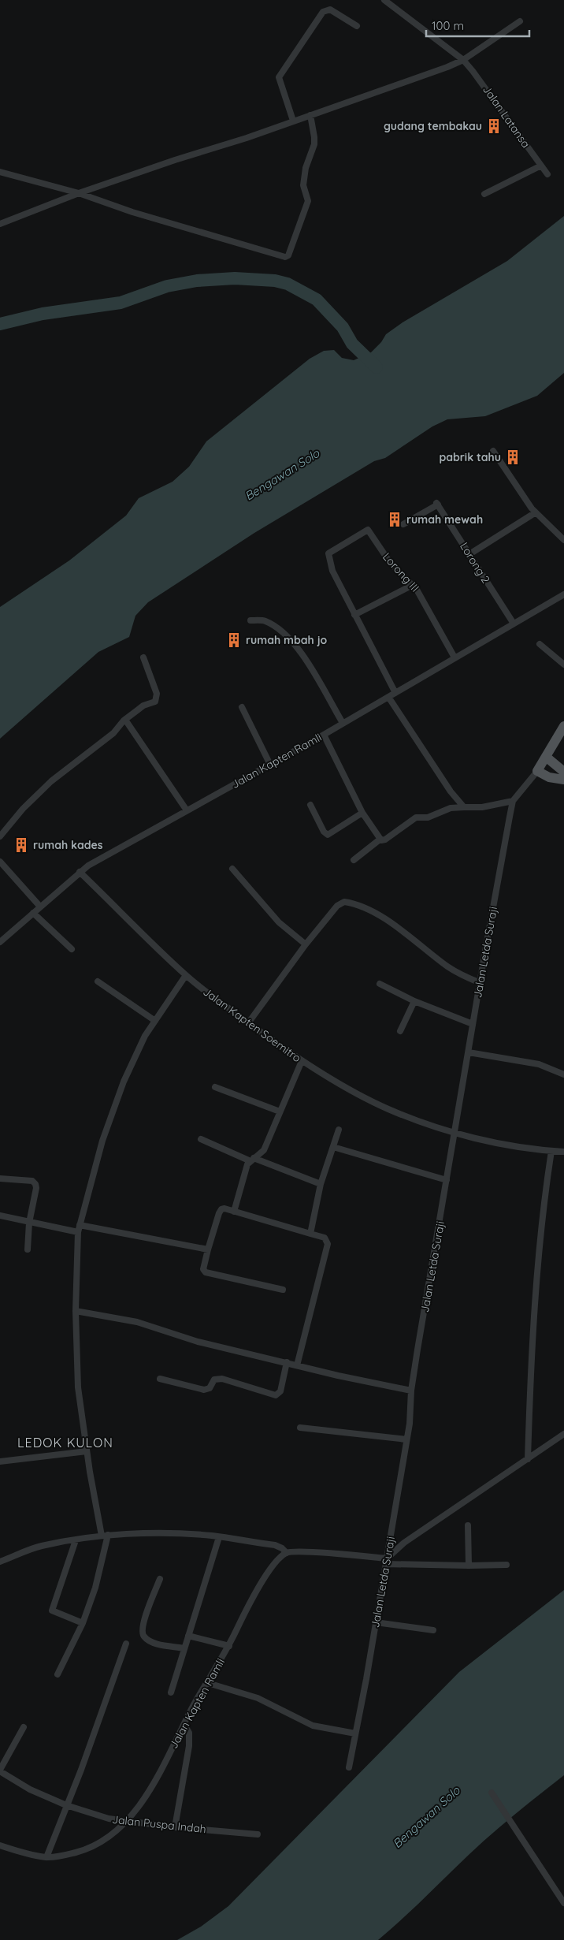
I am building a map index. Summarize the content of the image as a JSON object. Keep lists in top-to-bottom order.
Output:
{
  "streets": {
    "street": [
      "Jalan Latansa",
      "Lorong 2",
      "Lorong III",
      "Jalan Kapten Ramli",
      "Jalan Letda Suraji",
      "Jalan Kapten Soemitro",
      "Jalan Puspa Indah"
    ]
  },
  "crossings": [
    ["Lorong 2", "Jalan Kapten Ramli"],
    ["Lorong III", "Jalan Kapten Ramli"],
    ["Jalan Kapten Ramli", "Jalan Kapten Soemitro"],
    ["Jalan Kapten Ramli", "Jalan Puspa Indah"],
    ["Jalan Letda Suraji", "Jalan Kapten Soemitro"]
  ],
  "districts": ["LEDOK KULON"],
  "water": ["Bengawan Solo"],
  "places": {
    "building": [
      "gudang tembakau",
      "pabrik tahu",
      "rumah mewah",
      "rumah mbah jo",
      "rumah kades"
    ]
  },
  "scale_bar": "100 m"
}
